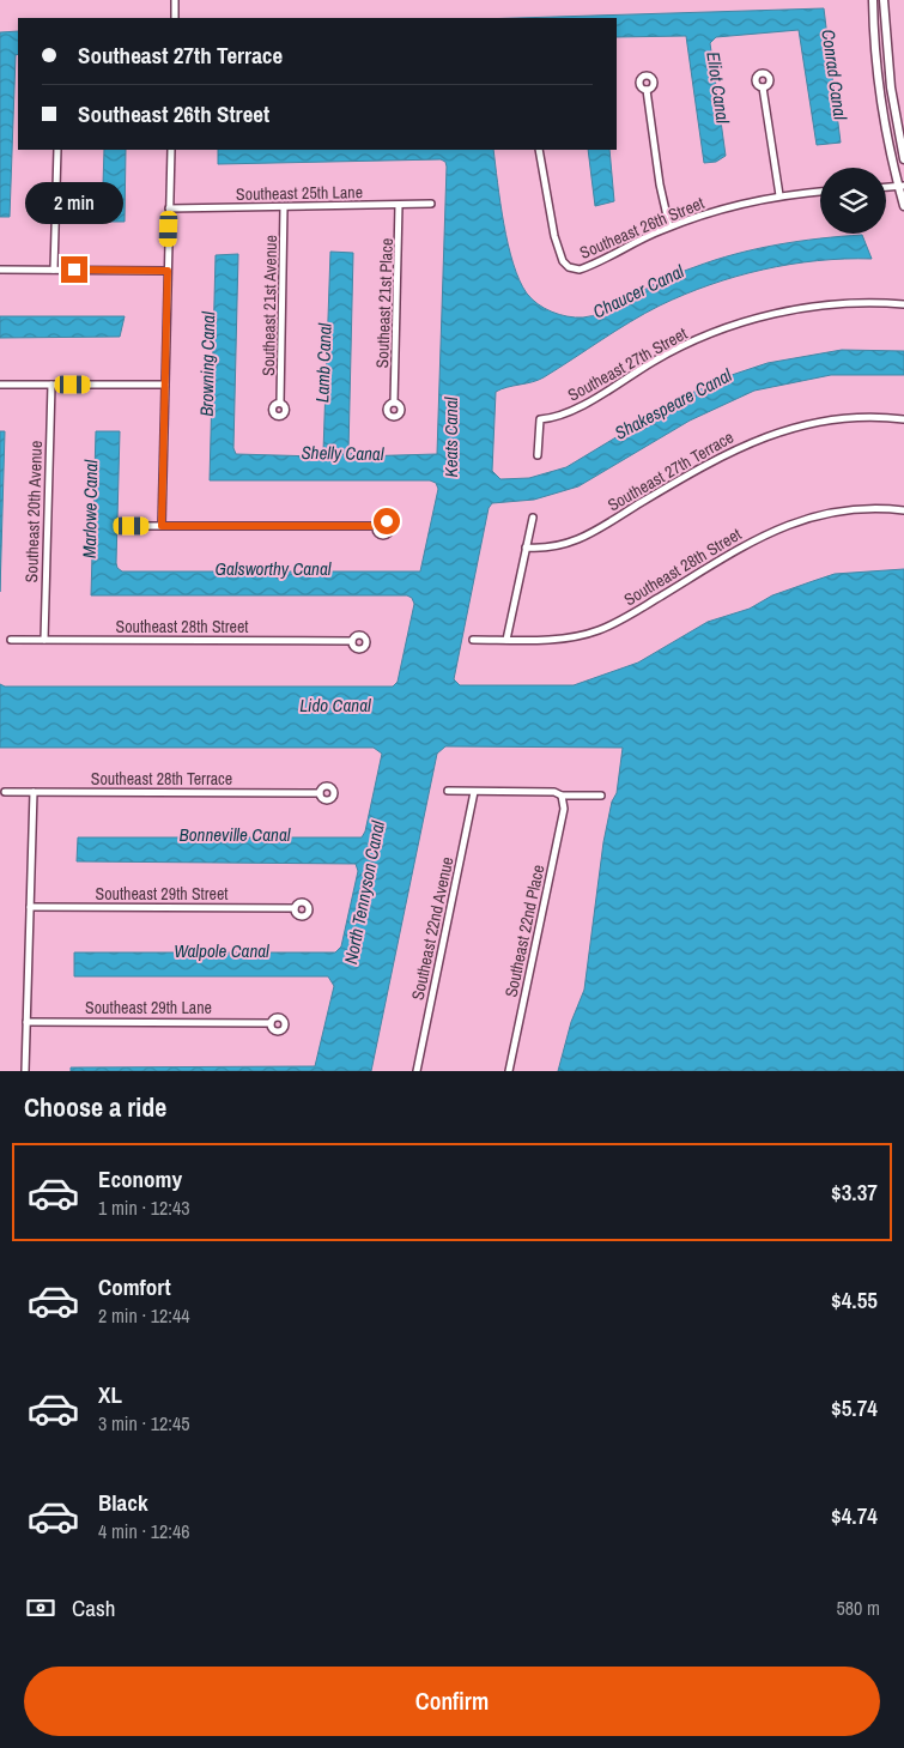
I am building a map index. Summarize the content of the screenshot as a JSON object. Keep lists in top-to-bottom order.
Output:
{
  "streets": {
    "street": [
      "Southeast 25th Lane",
      "Southeast 26th Street",
      "Southeast 21st Place",
      "Southeast 21st Avenue",
      "Southeast 27th Street",
      "Southeast 27th Terrace",
      "Southeast 20th Avenue",
      "Southeast 28th Street",
      "Southeast 28th Terrace",
      "Southeast 29th Street",
      "Southeast 22nd Avenue",
      "Southeast 22nd Place",
      "Southeast 29th Lane"
    ]
  },
  "crossings": [
    ["Southeast 25th Lane", "Southeast 21st Place"],
    ["Southeast 25th Lane", "Southeast 21st Avenue"],
    ["Southeast 20th Avenue", "Southeast 28th Street"]
  ],
  "water": [
    "Conrad Canal",
    "Eliot Canal",
    "Chaucer Canal",
    "Lamb Canal",
    "Browning Canal",
    "Shakespeare Canal",
    "Keats Canal",
    "Shelly Canal",
    "Marlowe Canal",
    "Galsworthy Canal",
    "Lido Canal",
    "Bonneville Canal",
    "North Tennyson Canal",
    "Walpole Canal"
  ],
  "page": {
    "banner": ["Southeast 27th Terrace", "Southeast 26th Street"],
    "bubble": "2 min",
    "heading": "Choose a ride",
    "list": [
      {
        "name": "Economy",
        "note": "1 min · 12:43",
        "value": "$3.37"
      },
      {
        "name": "Comfort",
        "note": "2 min · 12:44",
        "value": "$4.55"
      },
      {
        "name": "XL",
        "note": "3 min · 12:45",
        "value": "$5.74"
      },
      {
        "name": "Black",
        "note": "4 min · 12:46",
        "value": "$4.74"
      }
    ],
    "pay": ["Cash", "580 m"],
    "buttons": "Confirm"
  }
}
